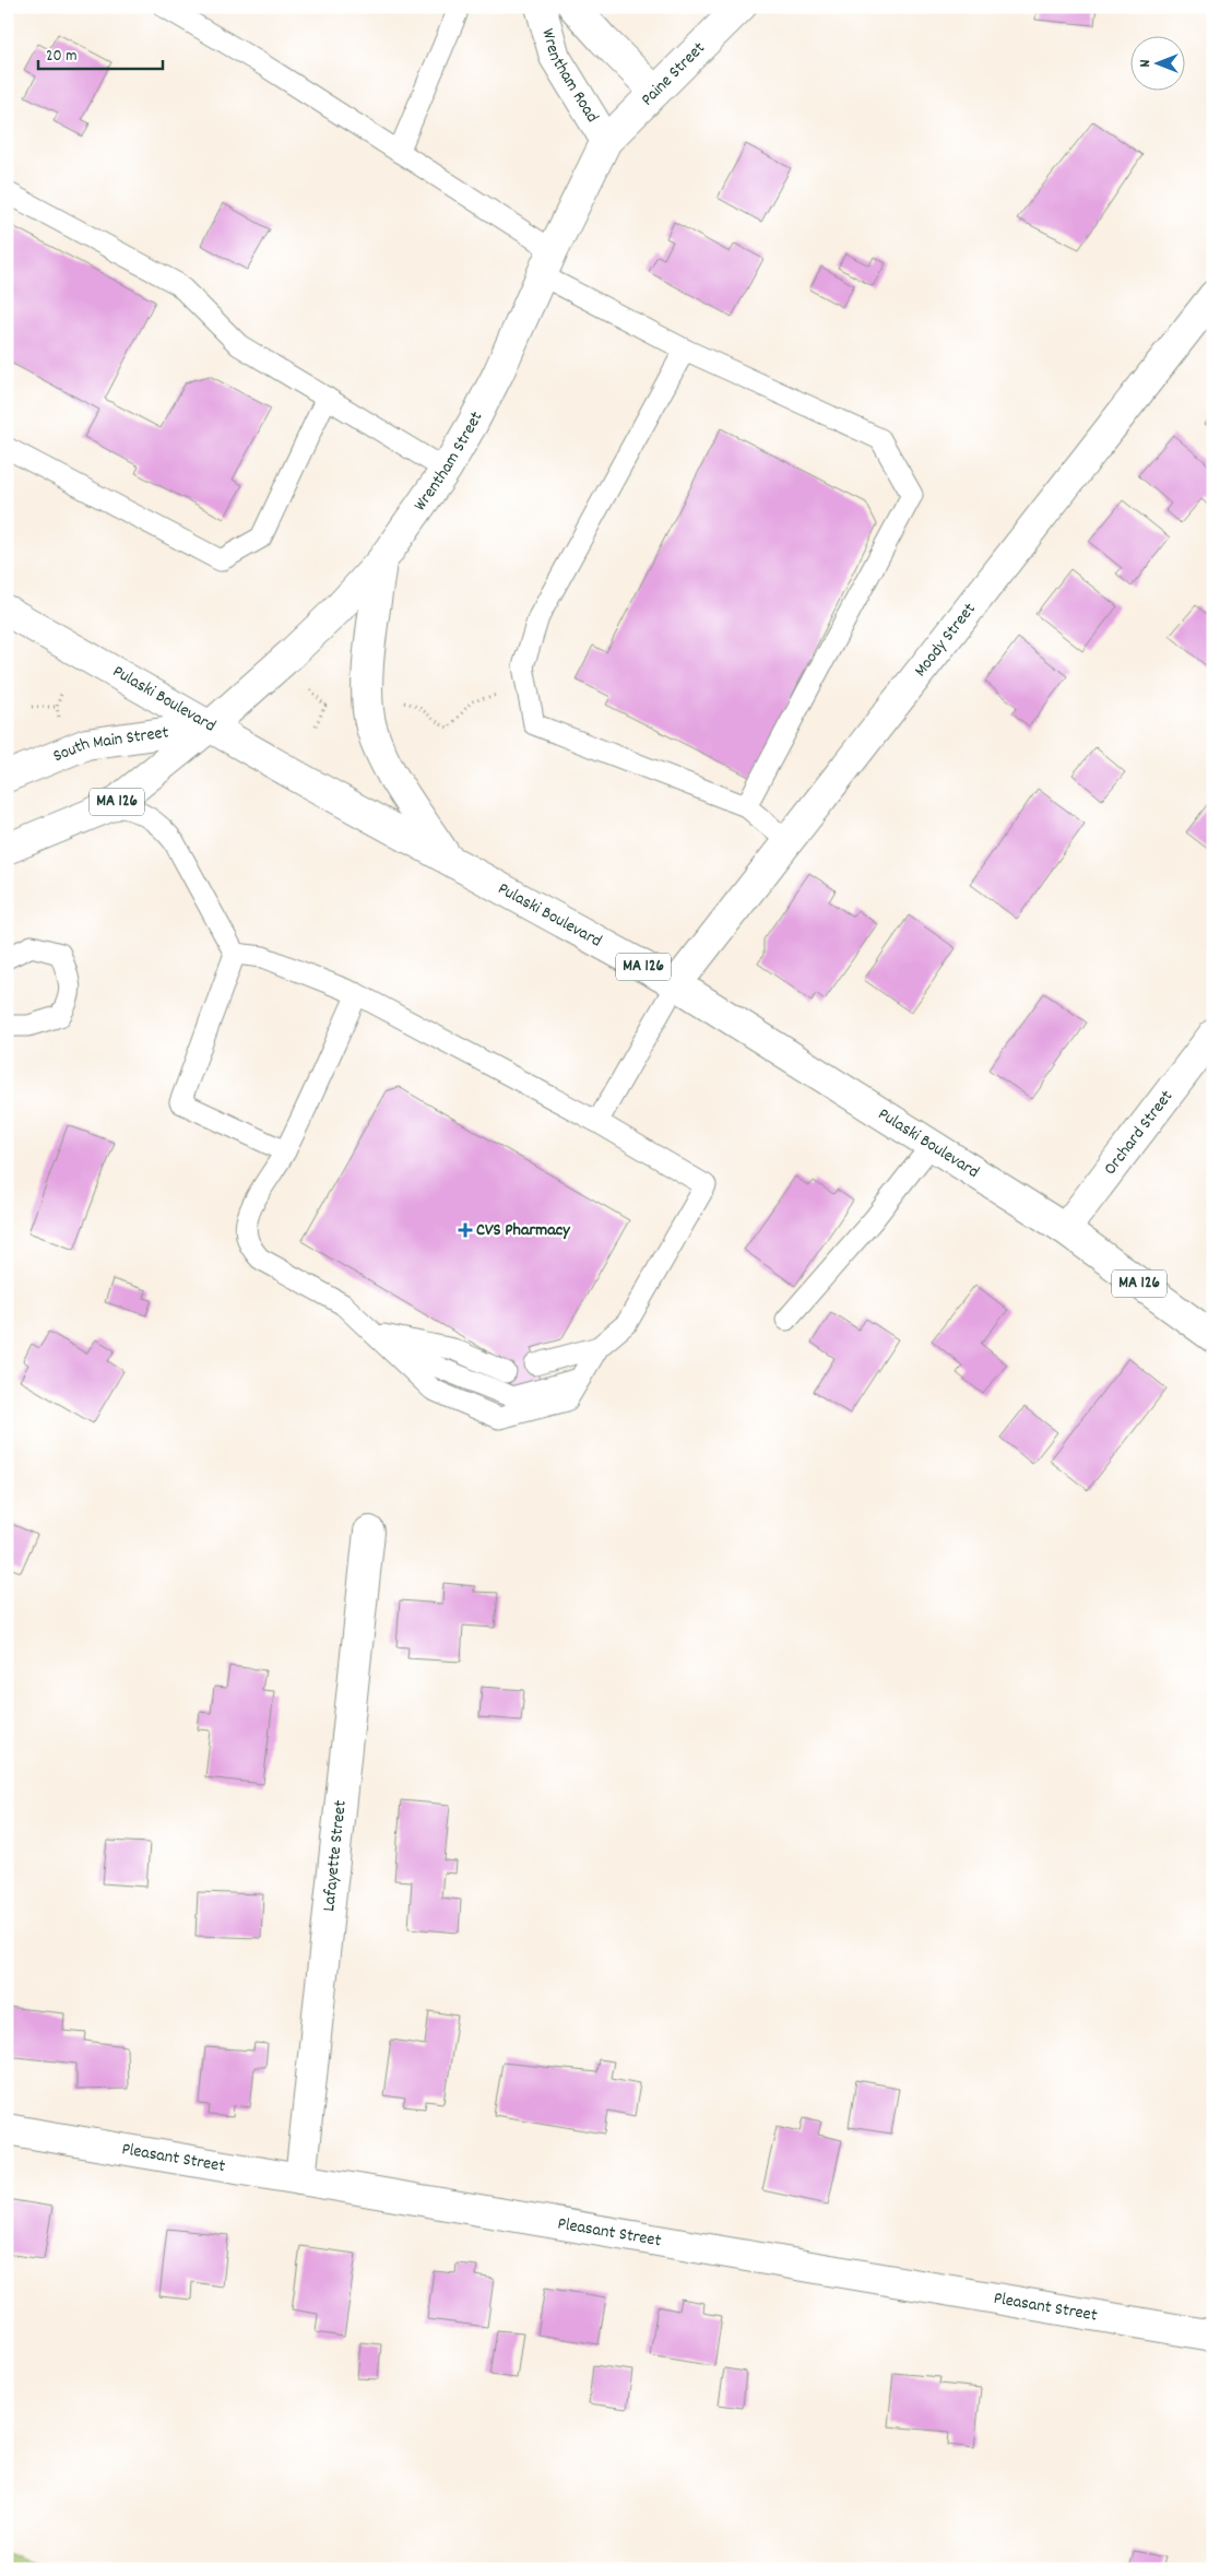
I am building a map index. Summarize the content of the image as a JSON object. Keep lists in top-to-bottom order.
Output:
{
  "streets": {
    "main road": [
      "Wrentham Road",
      "Paine Street",
      "Wrentham Street",
      "Moody Street",
      "Pulaski Boulevard",
      "South Main Street",
      "MA 126",
      "Orchard Street",
      "Lafayette Street",
      "Pleasant Street"
    ]
  },
  "crossings": [
    ["Wrentham Road", "Paine Street"],
    ["Wrentham Road", "Wrentham Street"],
    ["Paine Street", "Wrentham Street"],
    ["Wrentham Street", "Pulaski Boulevard"],
    ["Wrentham Street", "South Main Street"],
    ["Moody Street", "Pulaski Boulevard"],
    ["Pulaski Boulevard", "South Main Street"],
    ["Pulaski Boulevard", "Orchard Street"],
    ["Lafayette Street", "Pleasant Street"]
  ],
  "places": {
    "health": ["CVS Pharmacy"]
  },
  "scale_bar": "20 m",
  "north": "left"
}
